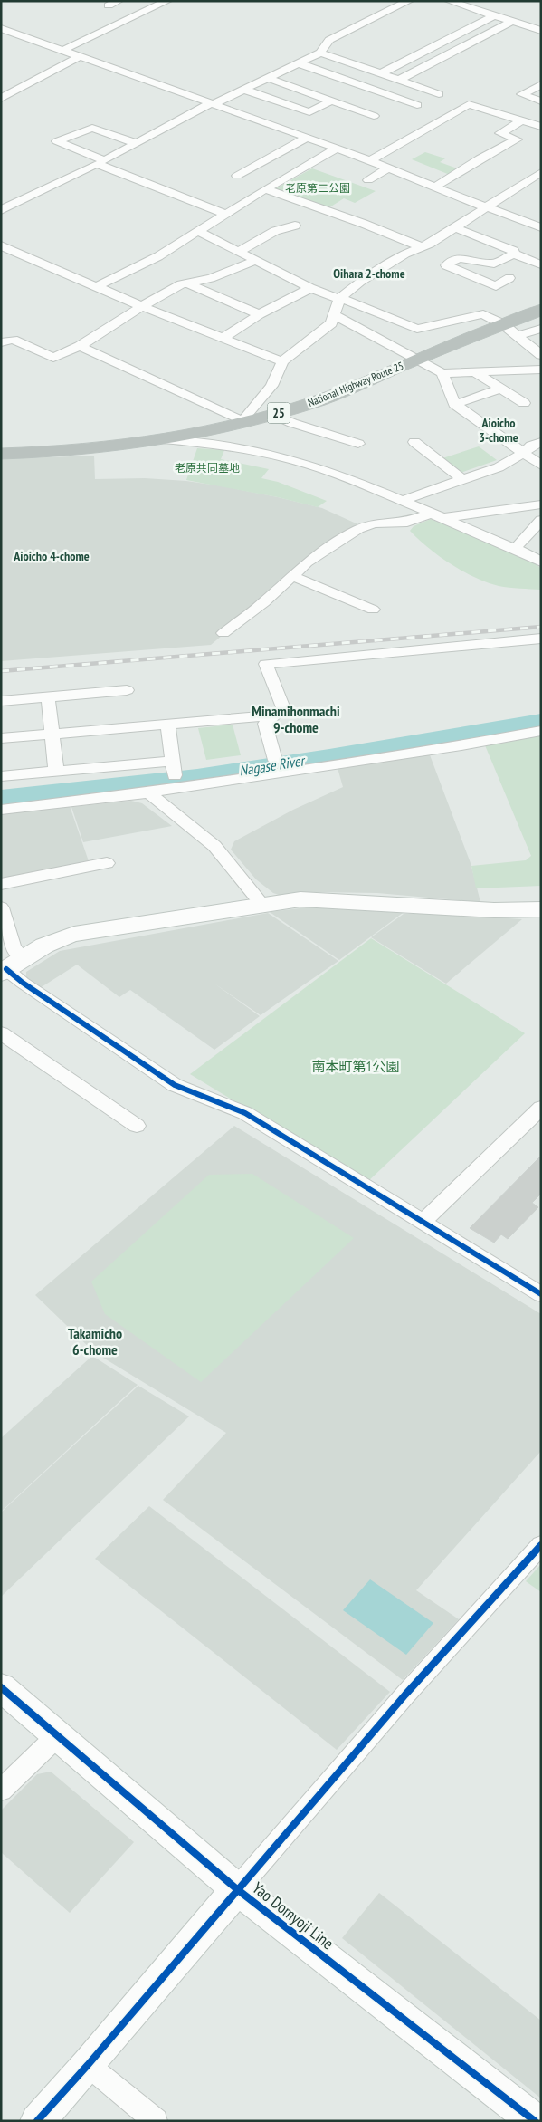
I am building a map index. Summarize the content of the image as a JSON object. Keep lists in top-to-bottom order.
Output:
{
  "streets": {
    "highway": ["National Highway Route 25", "25"],
    "street": ["Yao Domyoji Line"]
  },
  "districts": [
    "Oihara 2-chome",
    "Aioicho 3-chome",
    "Aioicho 4-chome",
    "Minamihonmachi 9-chome",
    "Takamicho 6-chome"
  ],
  "water": ["Nagase River"],
  "parks": ["老原第二公園", "老原共同墓地", "南本町第1公園"]
}
